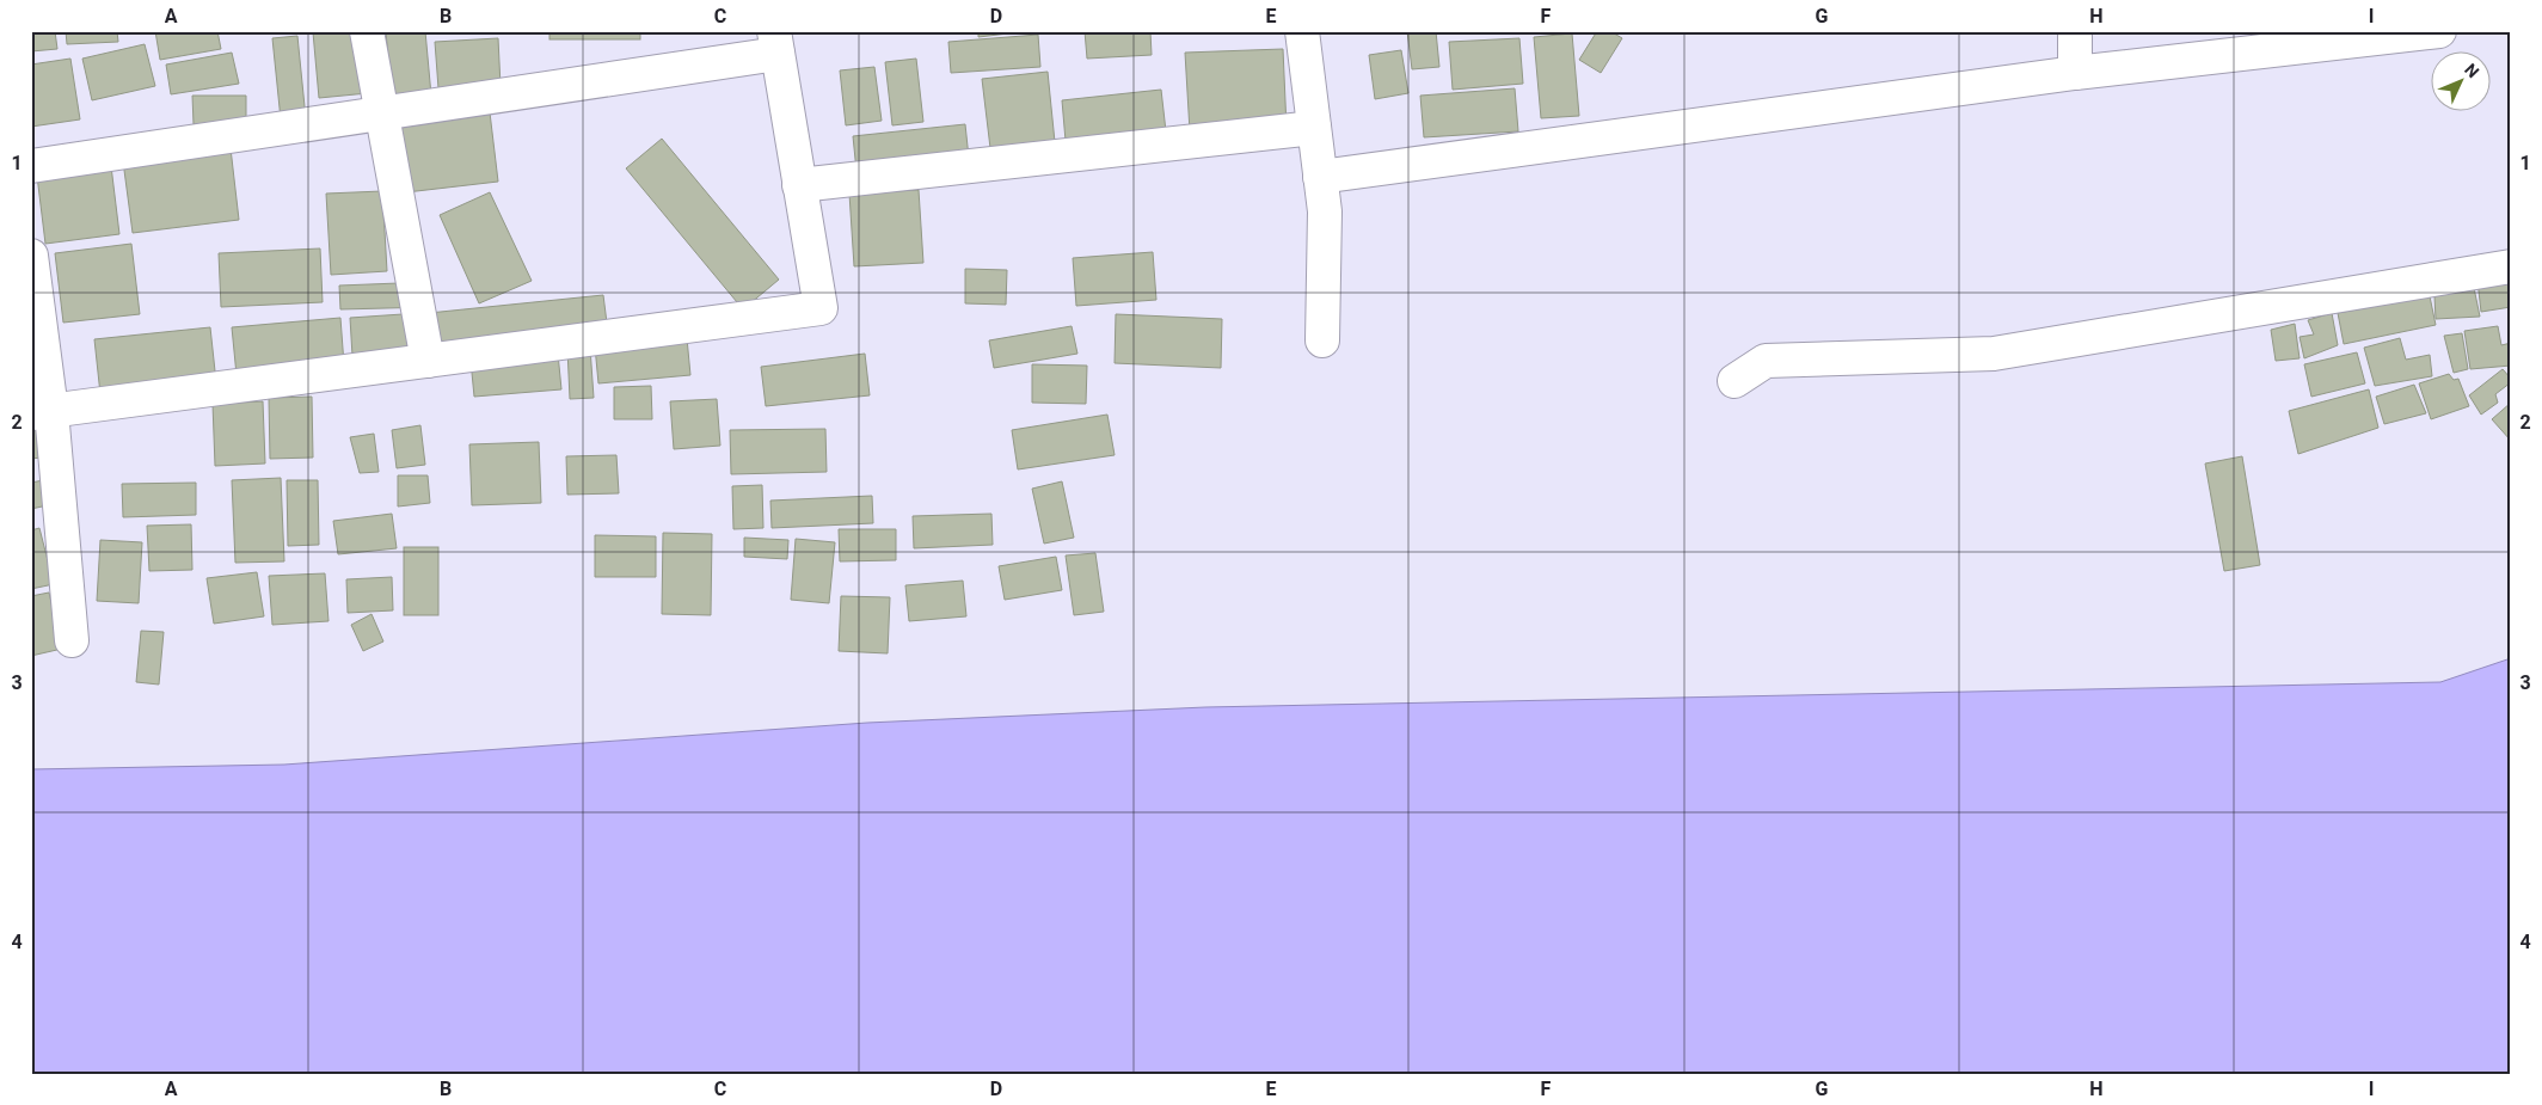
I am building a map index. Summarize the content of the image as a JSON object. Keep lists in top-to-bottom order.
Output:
{
  "north": "top right",
  "grid": {
    "columns": [
      "A",
      "B",
      "C",
      "D",
      "E",
      "F",
      "G",
      "H",
      "I"
    ],
    "rows": [
      "1",
      "2",
      "3",
      "4"
    ]
  }
}
